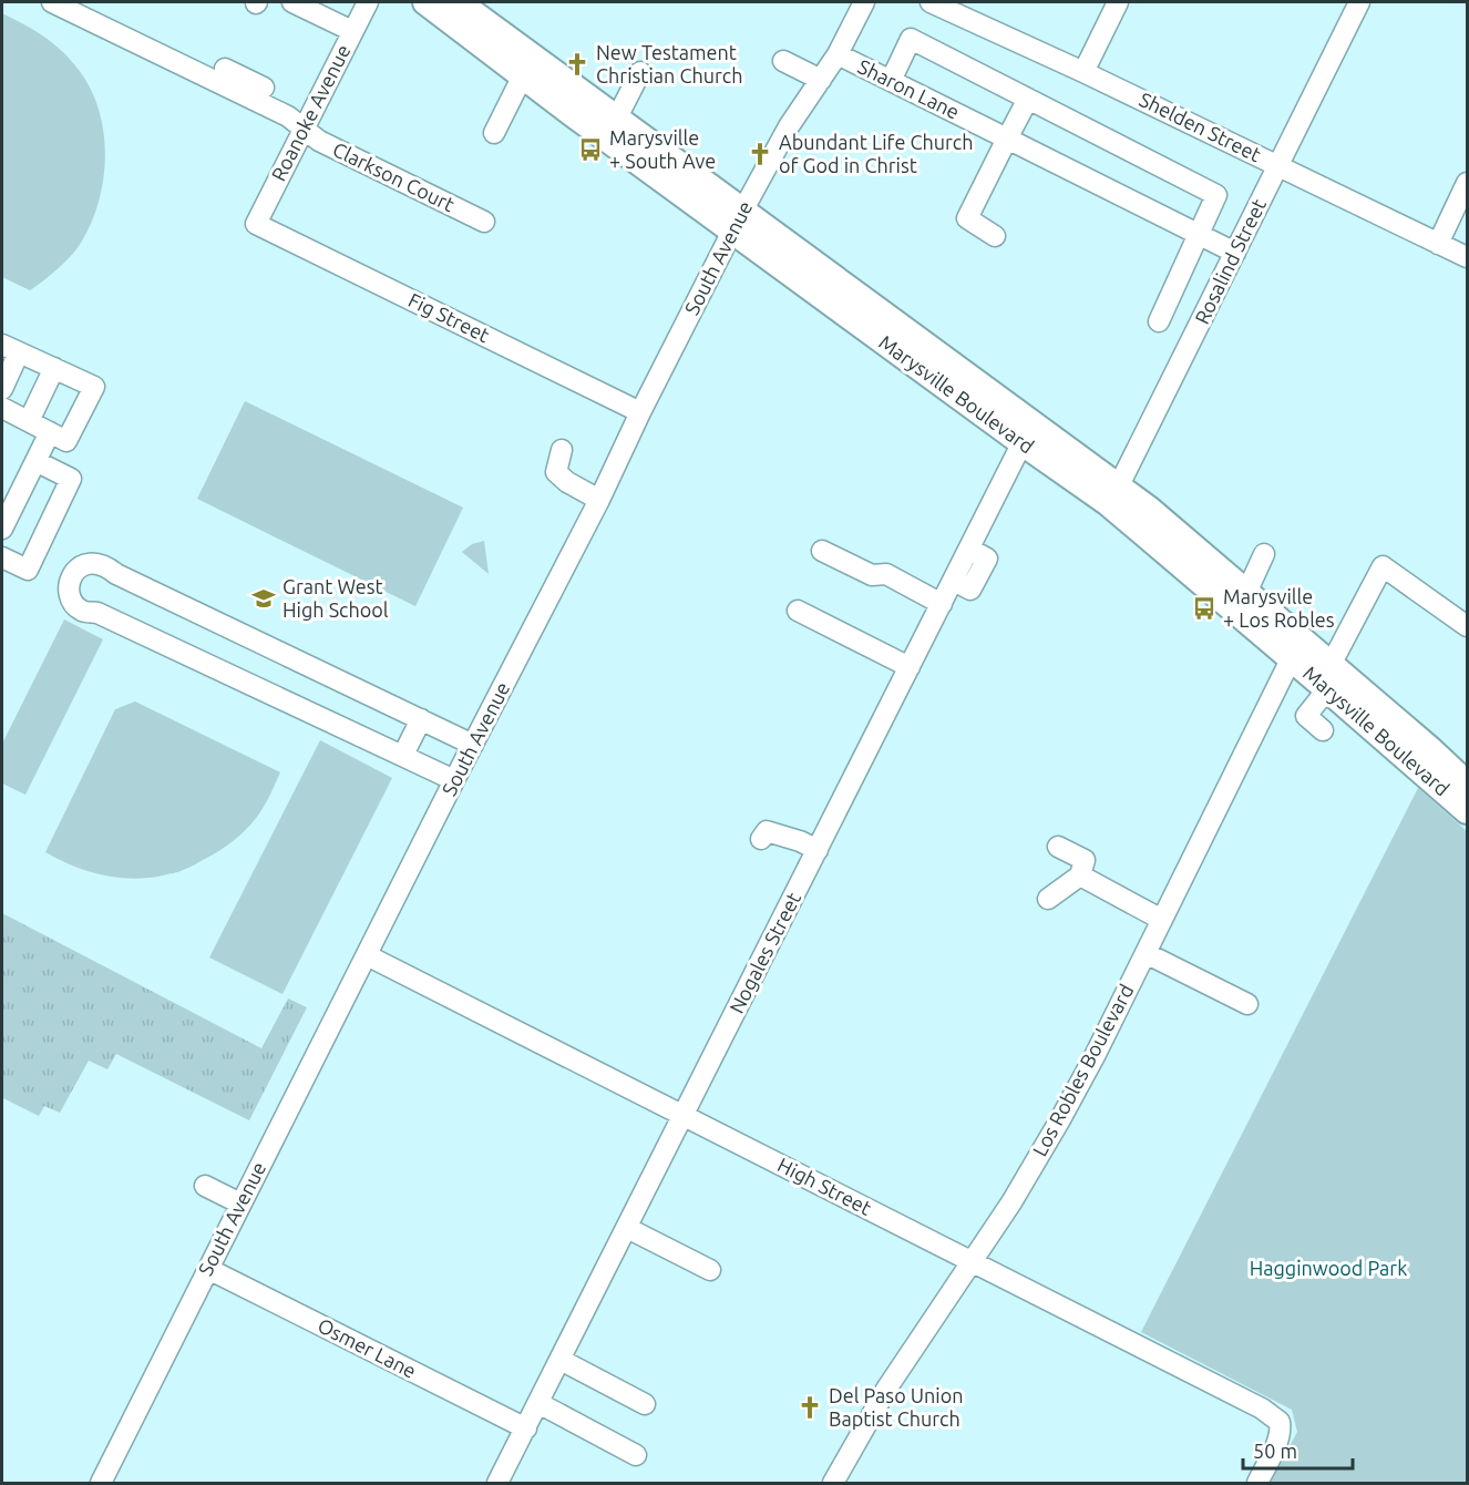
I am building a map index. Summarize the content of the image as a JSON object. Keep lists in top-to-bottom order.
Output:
{
  "streets": {
    "main road": ["Marysville Boulevard"],
    "street": [
      "Sharon Lane",
      "Roanoke Avenue",
      "Shelden Street",
      "Clarkson Court",
      "South Avenue",
      "Rosalind Street",
      "Fig Street",
      "Nogales Street",
      "Los Robles Boulevard",
      "High Street",
      "Osmer Lane"
    ]
  },
  "crossings": [
    ["Sharon Lane", "South Avenue"],
    ["Sharon Lane", "Rosalind Street"],
    ["Roanoke Avenue", "Clarkson Court"],
    ["Roanoke Avenue", "Fig Street"],
    ["Shelden Street", "Rosalind Street"],
    ["South Avenue", "Fig Street"],
    ["South Avenue", "Marysville Boulevard"],
    ["South Avenue", "High Street"],
    ["South Avenue", "Osmer Lane"],
    ["Rosalind Street", "Marysville Boulevard"],
    ["Marysville Boulevard", "Nogales Street"],
    ["Marysville Boulevard", "Los Robles Boulevard"],
    ["Nogales Street", "High Street"],
    ["Nogales Street", "Osmer Lane"],
    ["Los Robles Boulevard", "High Street"]
  ],
  "parks": ["Hagginwood Park"],
  "places": {
    "church": ["New Testament Christian Church", "Abundant Life Church of God in Christ", "Del Paso Union Baptist Church"],
    "bus stop": ["Marysville + South Ave", "Marysville + Los Robles"],
    "school or university": ["Grant West High School"]
  },
  "scale_bar": "50 m"
}
